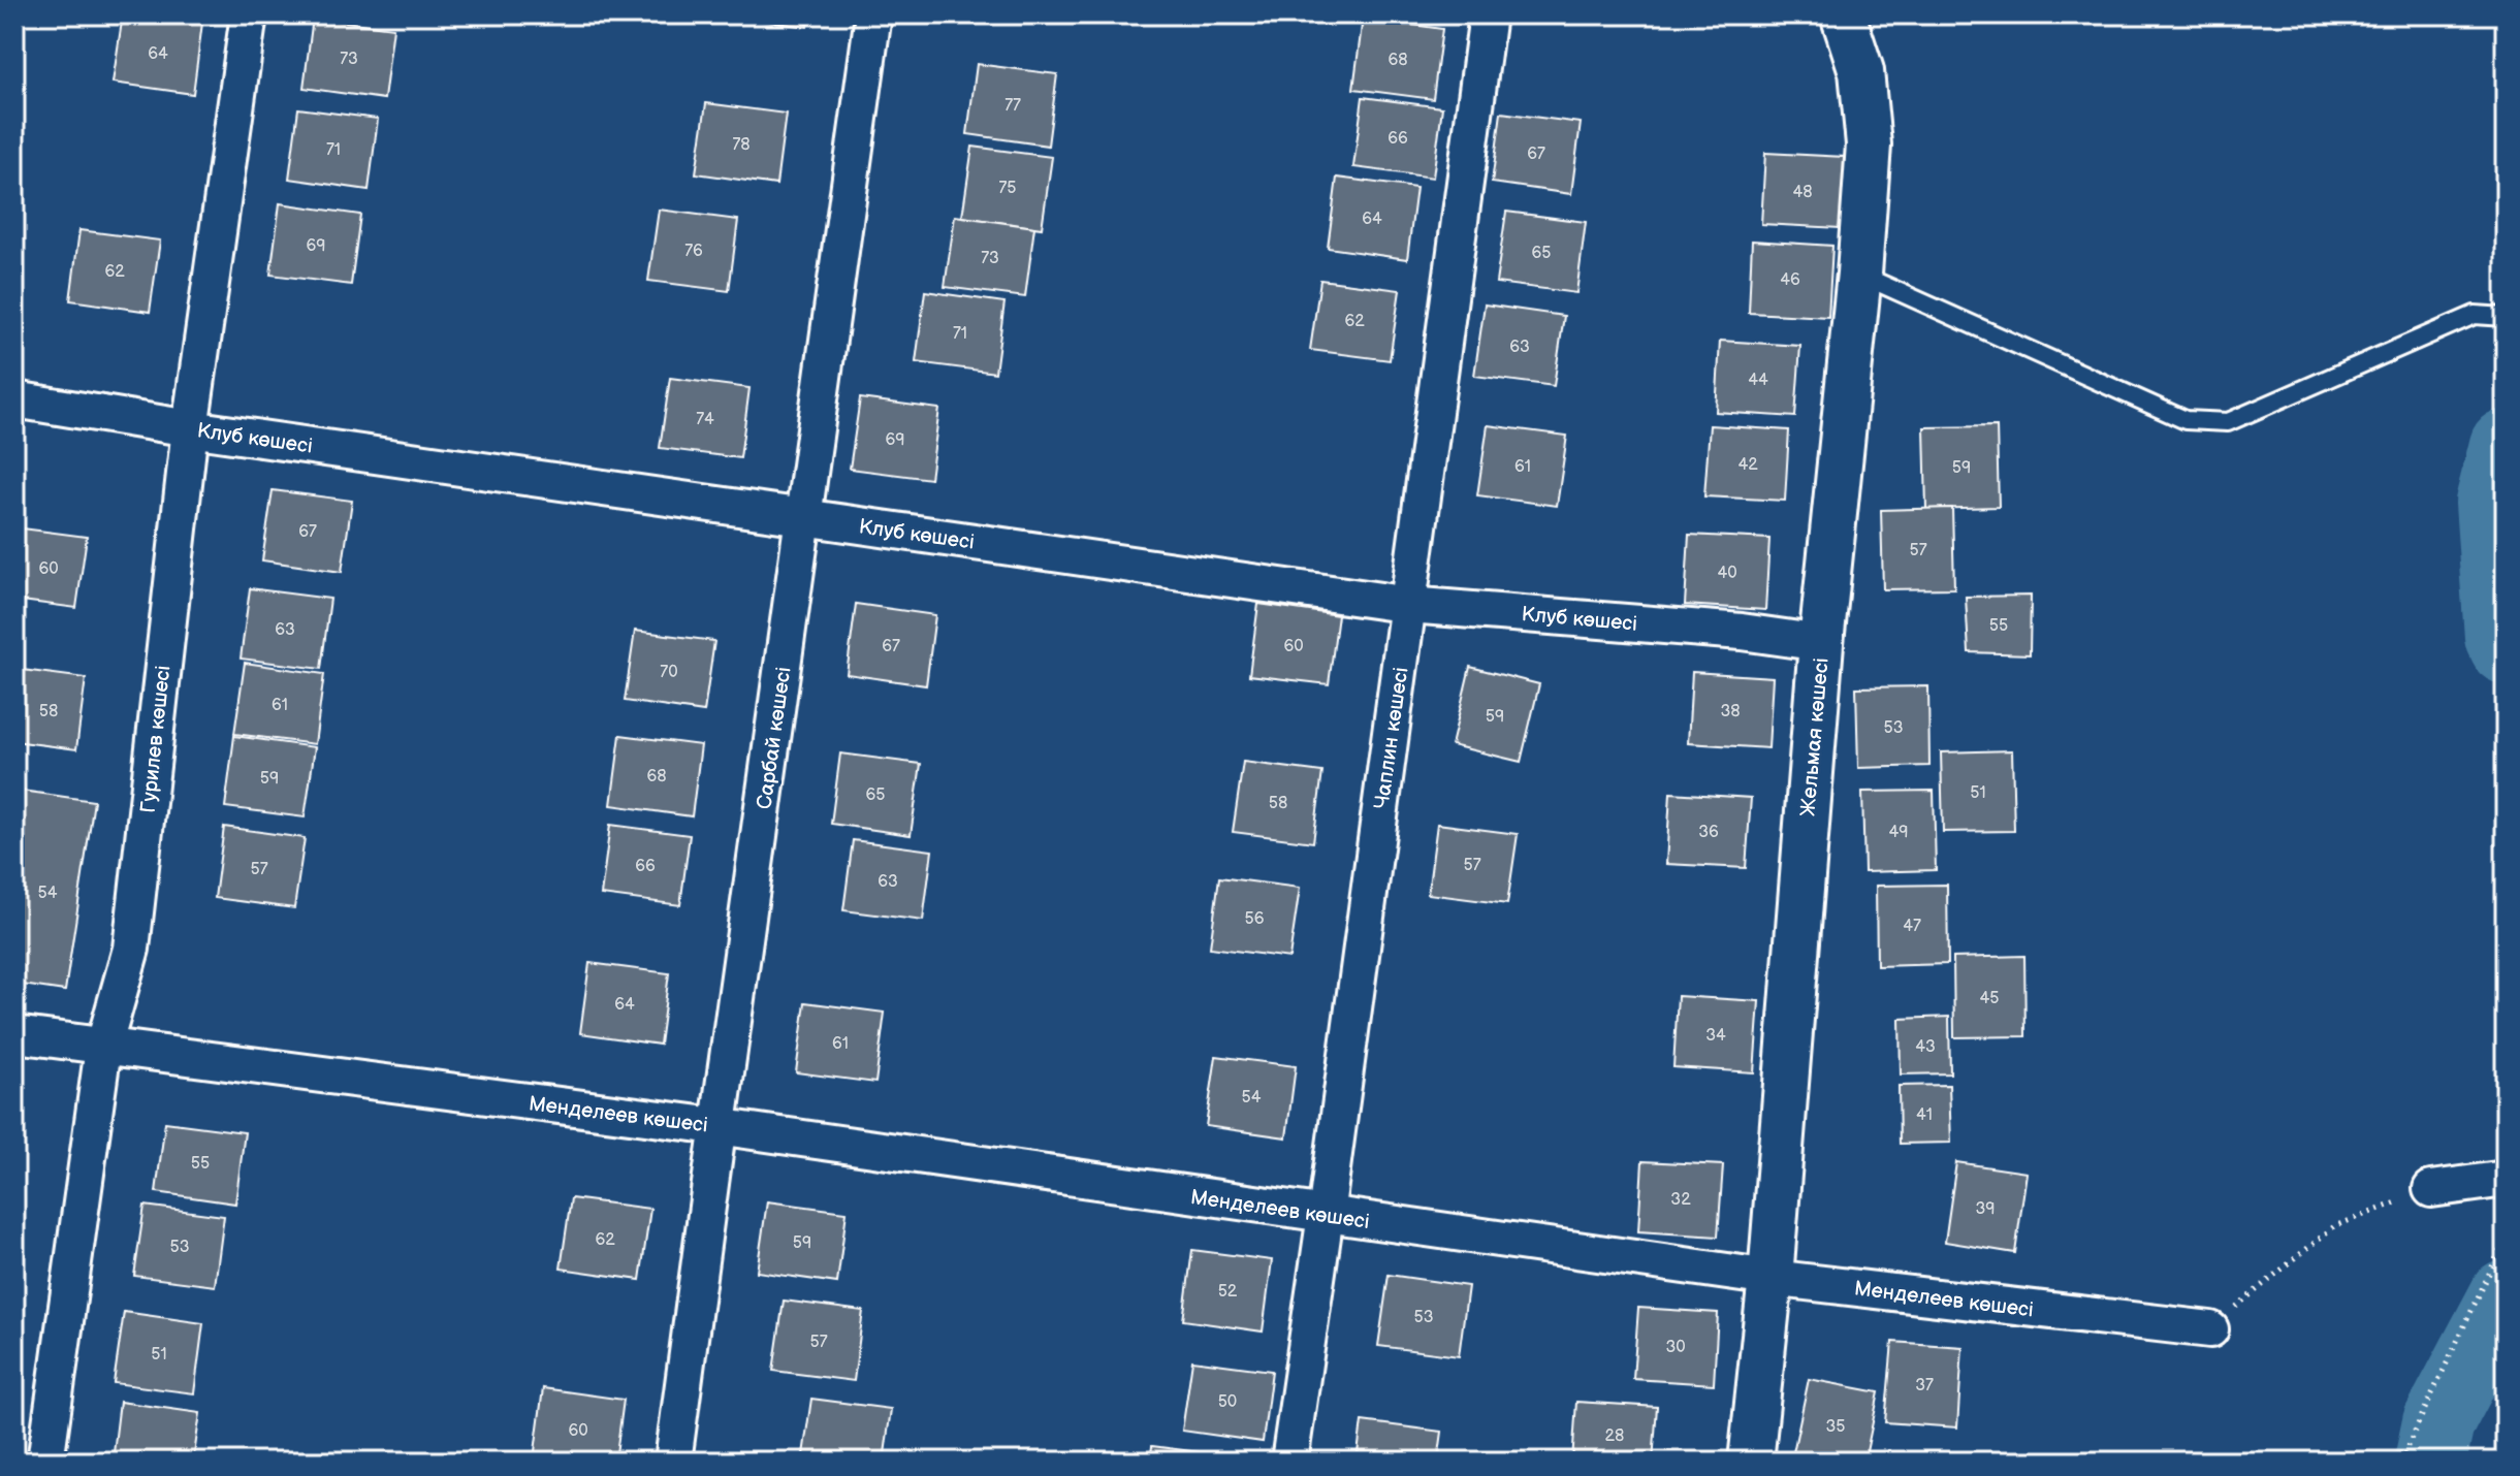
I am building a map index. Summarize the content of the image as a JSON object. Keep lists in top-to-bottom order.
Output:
{
  "streets": {
    "street": [
      "Клуб көшесі",
      "Жельмая көшесі",
      "Сарбай көшесі",
      "Чаплин көшесі",
      "Гурилев көшесі",
      "Менделеев көшесі"
    ]
  },
  "crossings": [
    ["Клуб көшесі", "Жельмая көшесі"],
    ["Клуб көшесі", "Сарбай көшесі"],
    ["Клуб көшесі", "Чаплин көшесі"],
    ["Клуб көшесі", "Гурилев көшесі"],
    ["Жельмая көшесі", "Менделеев көшесі"],
    ["Сарбай көшесі", "Менделеев көшесі"],
    ["Чаплин көшесі", "Менделеев көшесі"],
    ["Гурилев көшесі", "Менделеев көшесі"]
  ],
  "house_numbers": [
    "64",
    "73",
    "68",
    "77",
    "66",
    "78",
    "71",
    "67",
    "75",
    "48",
    "64",
    "69",
    "76",
    "65",
    "73",
    "62",
    "46",
    "62",
    "71",
    "63",
    "44",
    "74",
    "69",
    "42",
    "61",
    "59",
    "67",
    "57",
    "60",
    "40",
    "55",
    "63",
    "67",
    "60",
    "70",
    "61",
    "58",
    "38",
    "59",
    "53",
    "68",
    "59",
    "51",
    "65",
    "58",
    "36",
    "49",
    "57",
    "66",
    "57",
    "63",
    "54",
    "56",
    "47",
    "45",
    "64",
    "34",
    "61",
    "43",
    "54",
    "41",
    "55",
    "32",
    "39",
    "62",
    "59",
    "53",
    "52",
    "53",
    "57",
    "30",
    "51",
    "37",
    "50",
    "35",
    "60",
    "28"
  ]
}
